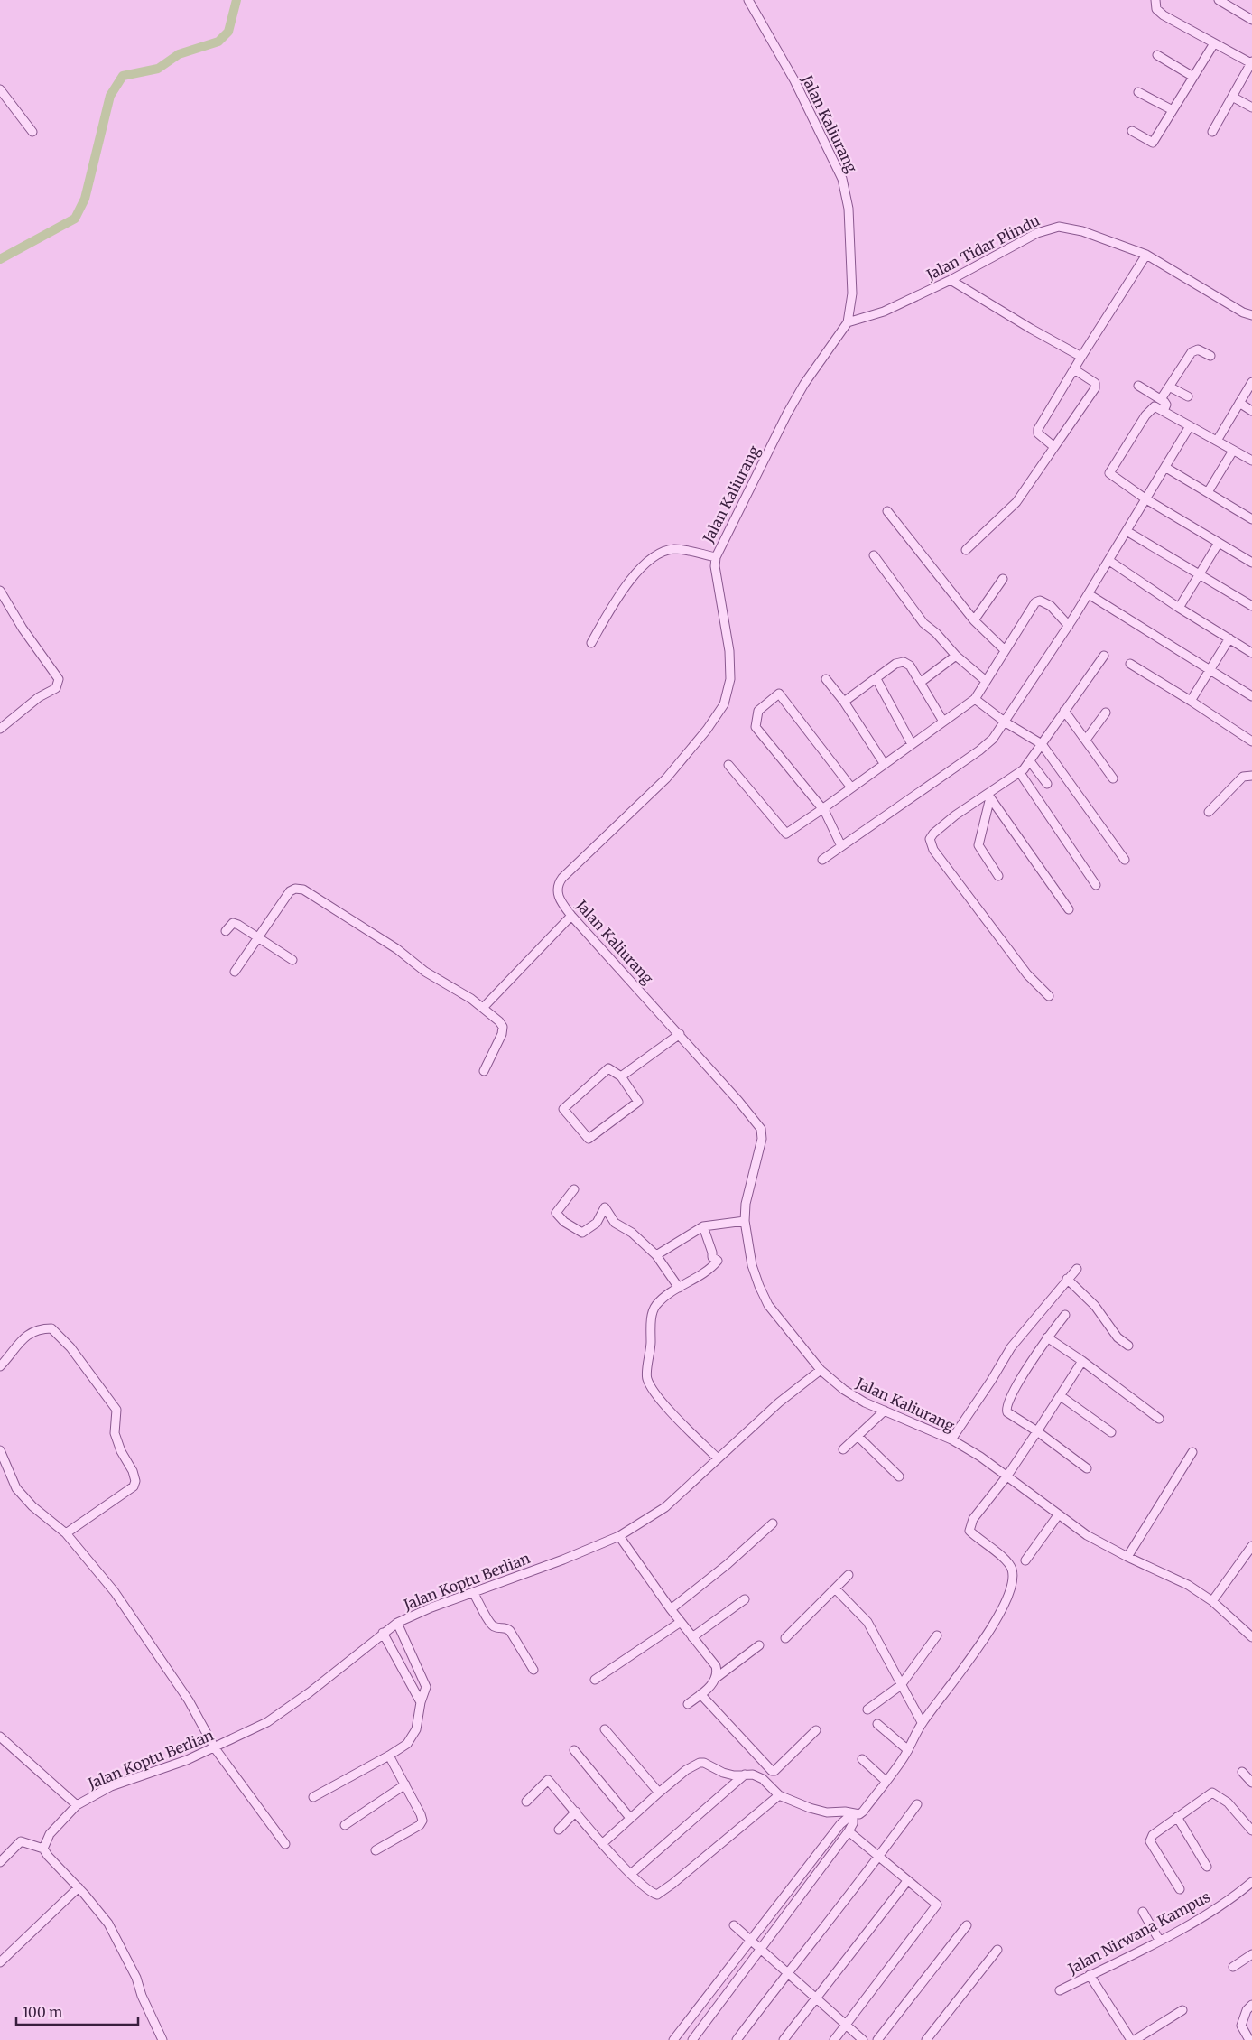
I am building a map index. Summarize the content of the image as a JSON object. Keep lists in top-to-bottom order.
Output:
{
  "streets": {
    "street": [
      "Jalan Kaliurang",
      "Jalan Tidar Plindu",
      "Jalan Koptu Berlian",
      "Jalan Nirwana Kampus"
    ]
  },
  "crossings": [
    ["Jalan Kaliurang", "Jalan Tidar Plindu"],
    ["Jalan Kaliurang", "Jalan Koptu Berlian"]
  ],
  "scale_bar": "100 m"
}
